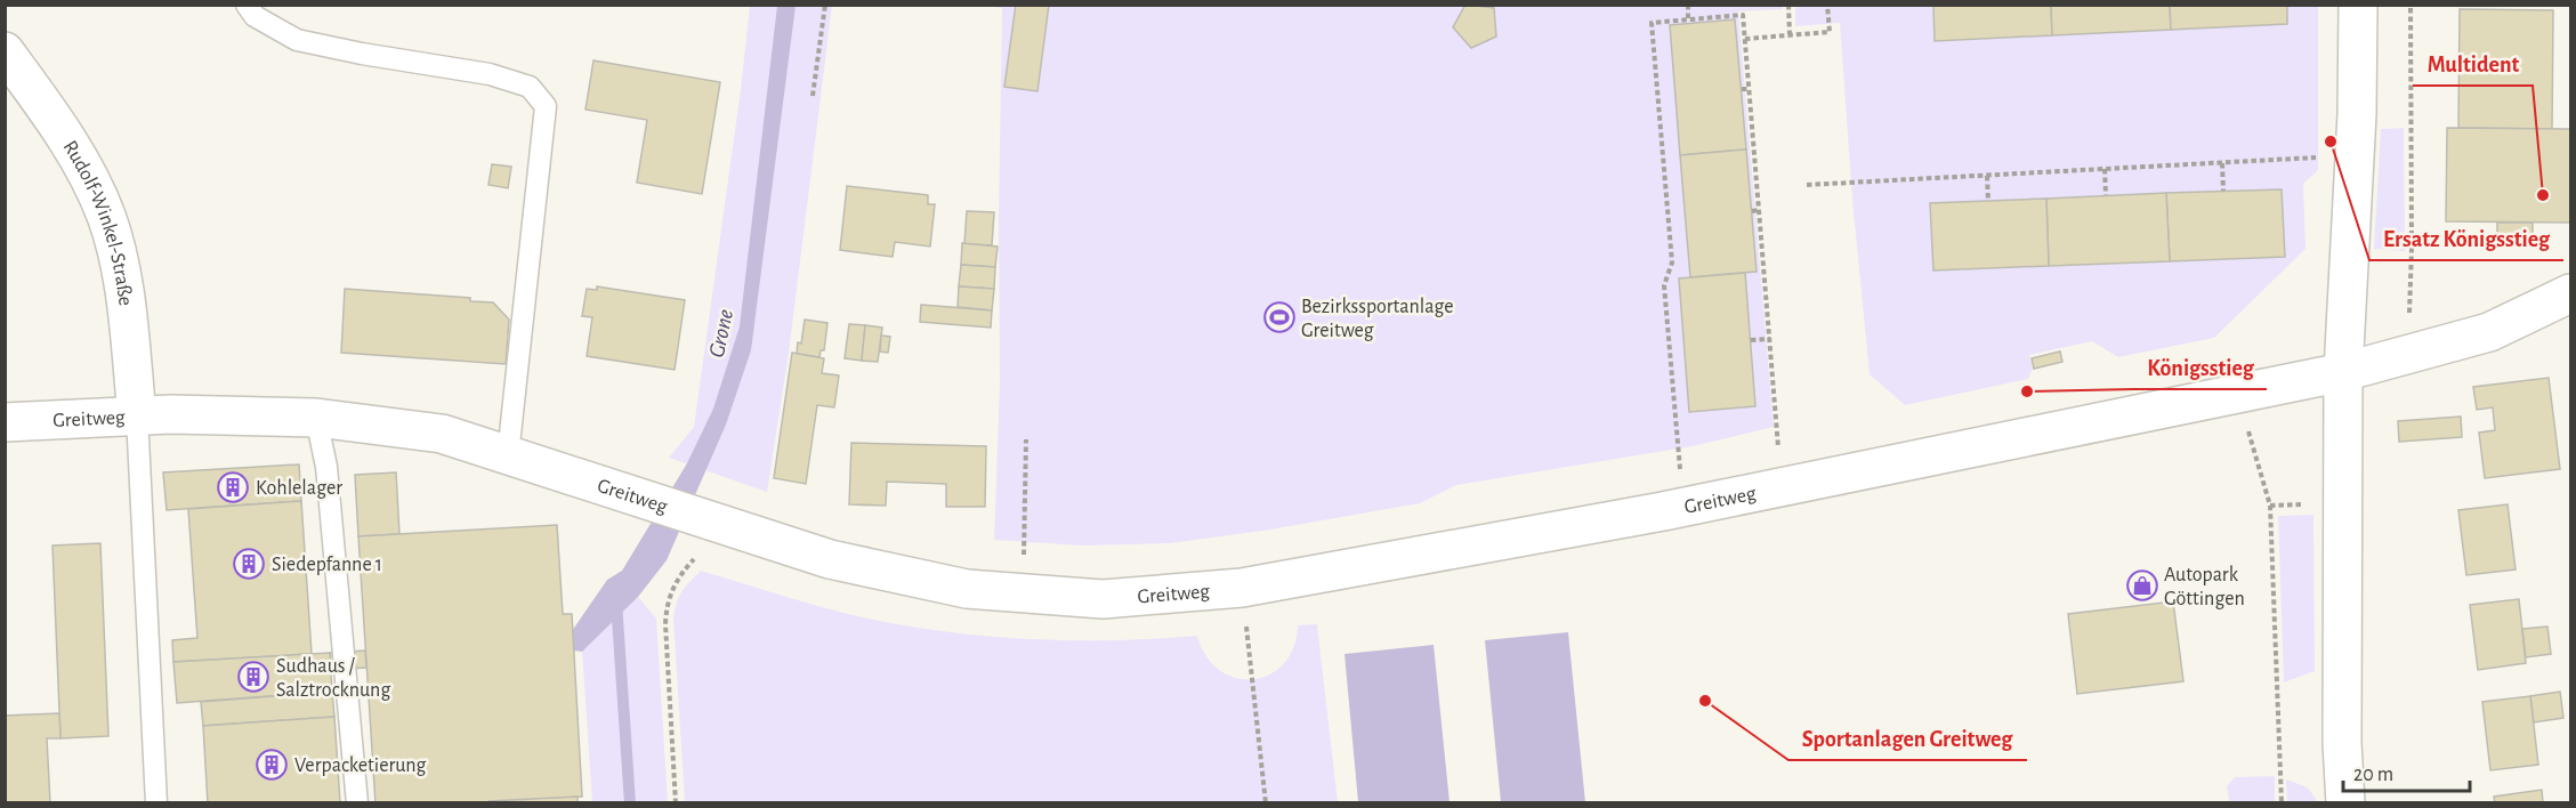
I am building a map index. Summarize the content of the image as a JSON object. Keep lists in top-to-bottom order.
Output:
{
  "streets": {
    "street": ["Rudolf-Winkel-Straße", "Greitweg"]
  },
  "crossings": [
    ["Rudolf-Winkel-Straße", "Greitweg"]
  ],
  "water": ["Grone"],
  "places": {
    "other": [
      "Ersatz Königsstieg",
      "Multident",
      "Königsstieg",
      "Sportanlagen Greitweg"
    ],
    "sports": ["Bezirkssportanlage Greitweg"],
    "building": [
      "Kohlelager",
      "Siedepfanne 1",
      "Sudhaus / Salztrocknung",
      "Verpacketierung"
    ],
    "shop": ["Autopark Göttingen"]
  },
  "scale_bar": "20 m"
}
